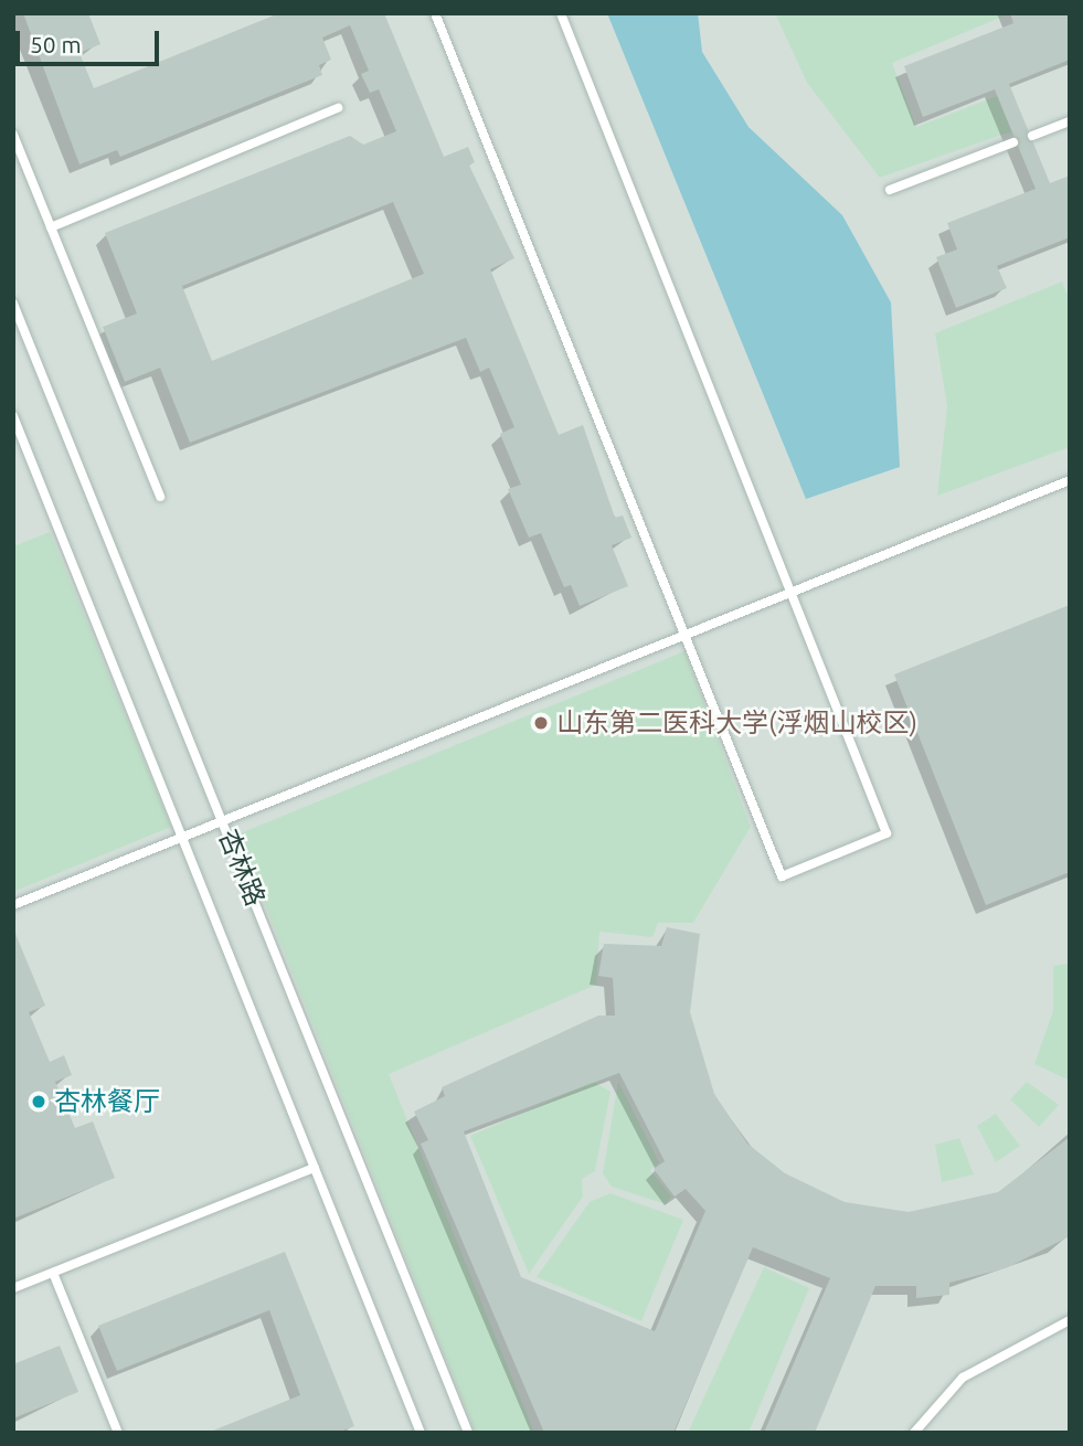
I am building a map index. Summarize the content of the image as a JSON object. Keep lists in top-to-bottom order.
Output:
{
  "streets": {
    "lane": ["杏林路"]
  },
  "places": ["山东第二医科大学(浮烟山校区)", "杏林餐厅"],
  "scale_bar": "50 m"
}
